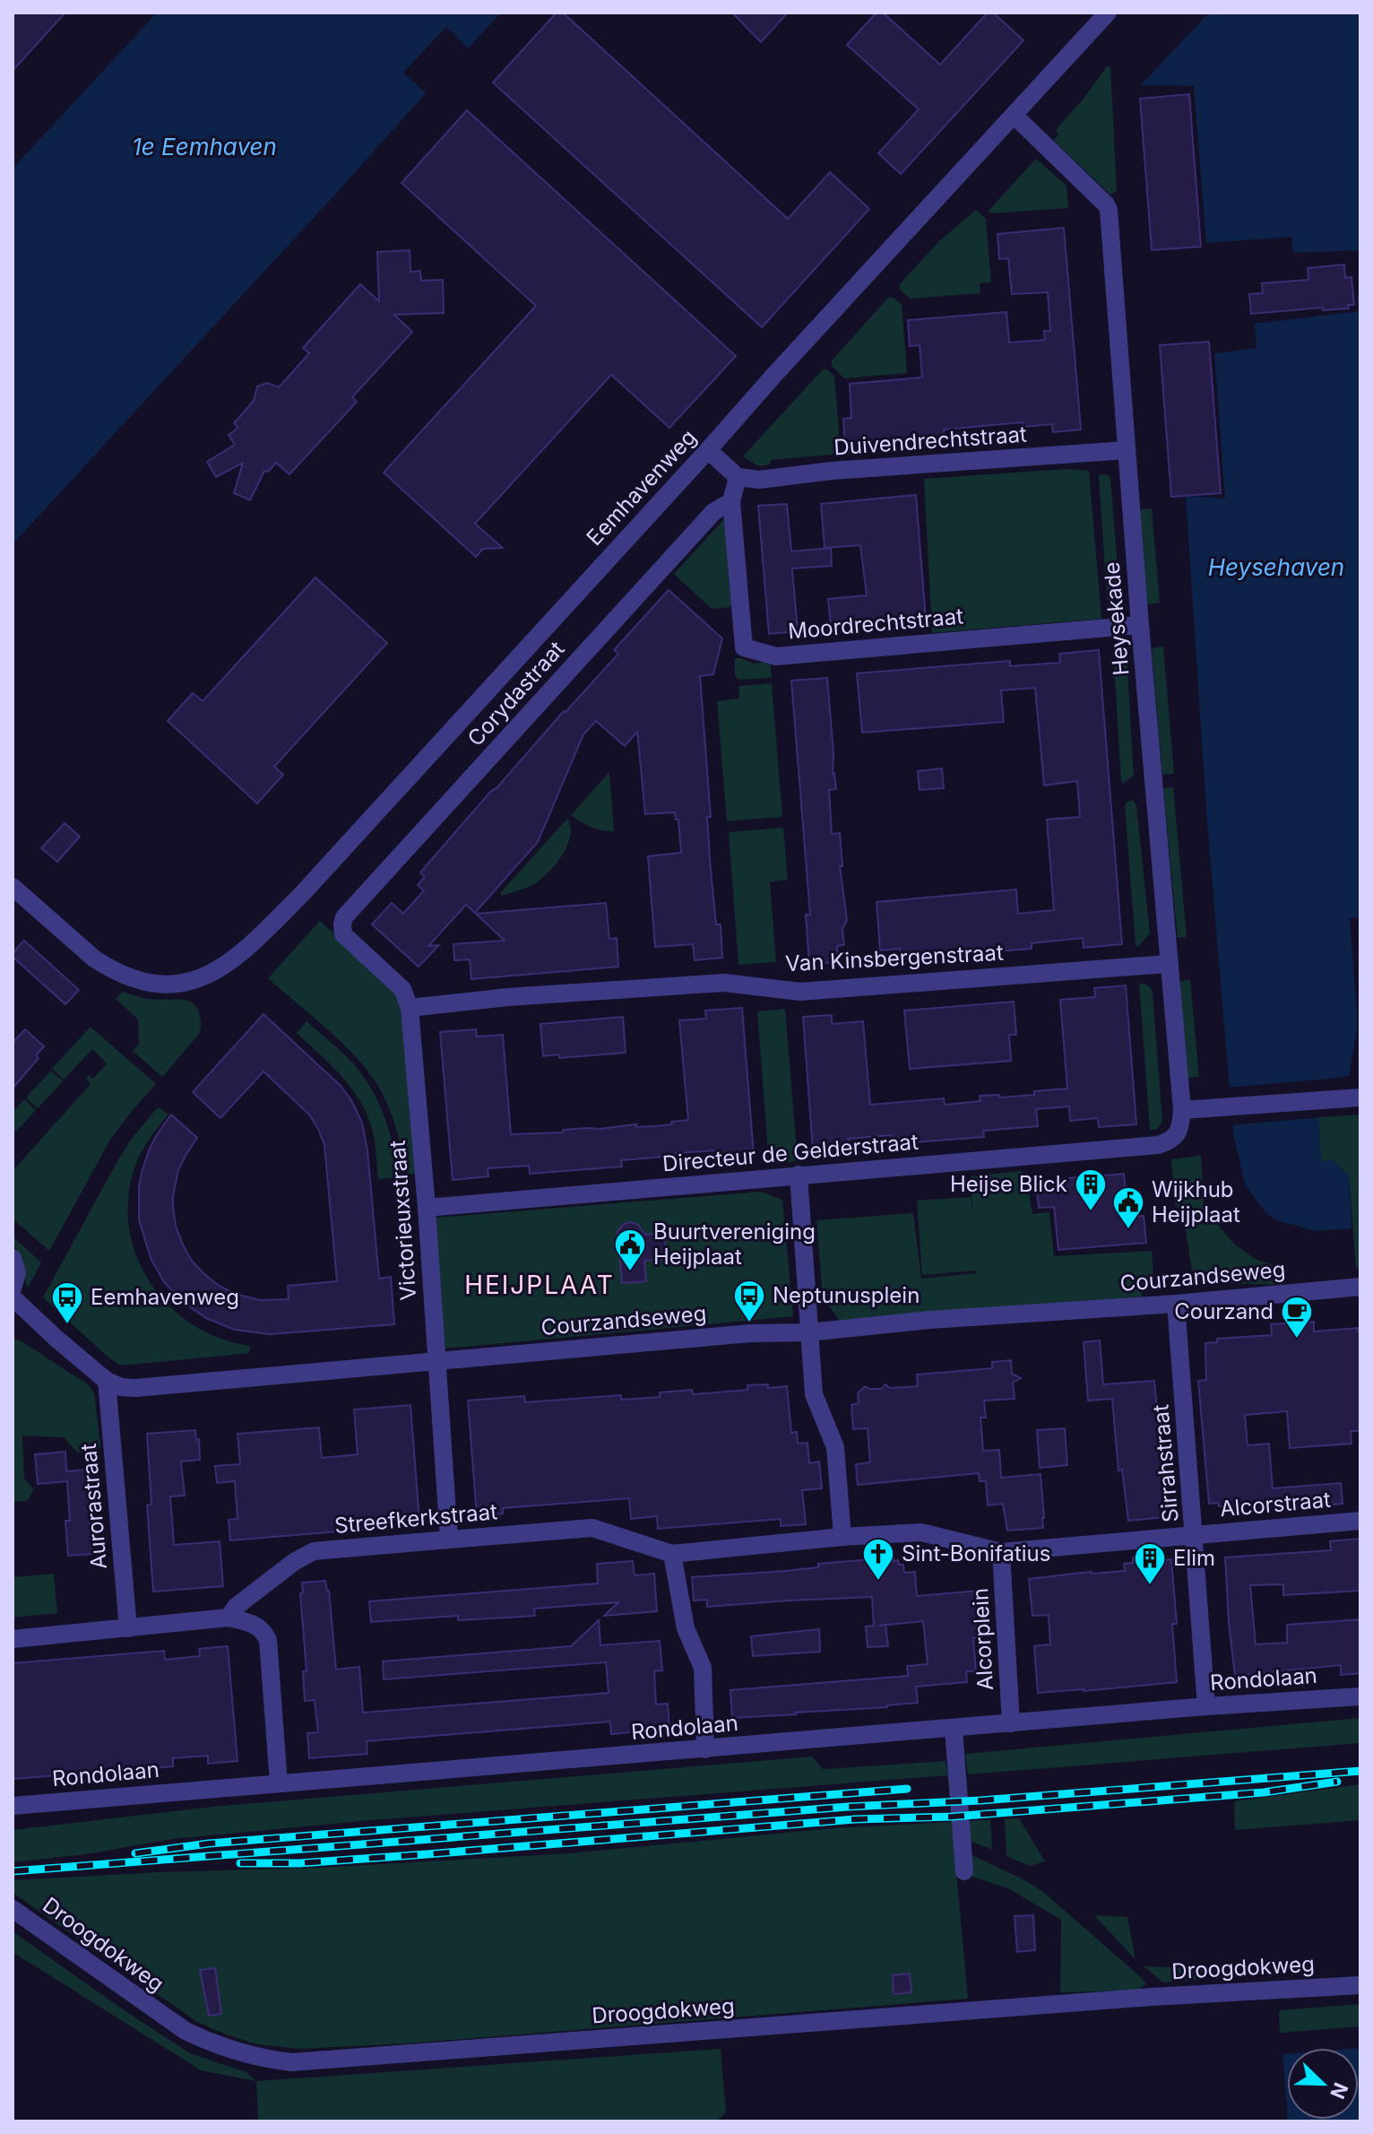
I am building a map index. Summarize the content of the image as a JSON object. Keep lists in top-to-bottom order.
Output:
{
  "streets": {
    "street": [
      "Duivendrechtstraat",
      "Eemhavenweg",
      "Heysekade",
      "Moordrechtstraat",
      "Corydastraat",
      "Van Kinsbergenstraat",
      "Directeur de Gelderstraat",
      "Victorieuxstraat",
      "Courzandseweg",
      "Sirrahstraat",
      "Alcorstraat",
      "Aurorastraat",
      "Streefkerkstraat",
      "Alcorplein",
      "Rondolaan",
      "Droogdokweg"
    ]
  },
  "crossings": [
    ["Duivendrechtstraat", "Heysekade"],
    ["Duivendrechtstraat", "Moordrechtstraat"],
    ["Eemhavenweg", "Heysekade"],
    ["Heysekade", "Moordrechtstraat"],
    ["Heysekade", "Van Kinsbergenstraat"],
    ["Heysekade", "Directeur de Gelderstraat"],
    ["Moordrechtstraat", "Corydastraat"],
    ["Corydastraat", "Victorieuxstraat"],
    ["Van Kinsbergenstraat", "Victorieuxstraat"],
    ["Directeur de Gelderstraat", "Victorieuxstraat"],
    ["Victorieuxstraat", "Courzandseweg"],
    ["Victorieuxstraat", "Streefkerkstraat"],
    ["Courzandseweg", "Sirrahstraat"],
    ["Courzandseweg", "Aurorastraat"],
    ["Sirrahstraat", "Alcorstraat"],
    ["Sirrahstraat", "Rondolaan"],
    ["Alcorplein", "Rondolaan"]
  ],
  "districts": ["HEIJPLAAT"],
  "water": ["1e Eemhaven", "Heysehaven"],
  "places": {
    "building": ["Heijse Blick", "Elim"],
    "public building": ["Wijkhub Heijplaat", "Buurtvereniging Heijplaat"],
    "bus stop": ["Neptunusplein", "Eemhavenweg"],
    "cafe": ["Courzand"],
    "church": ["Sint-Bonifatius"]
  },
  "north": "bottom right"
}
